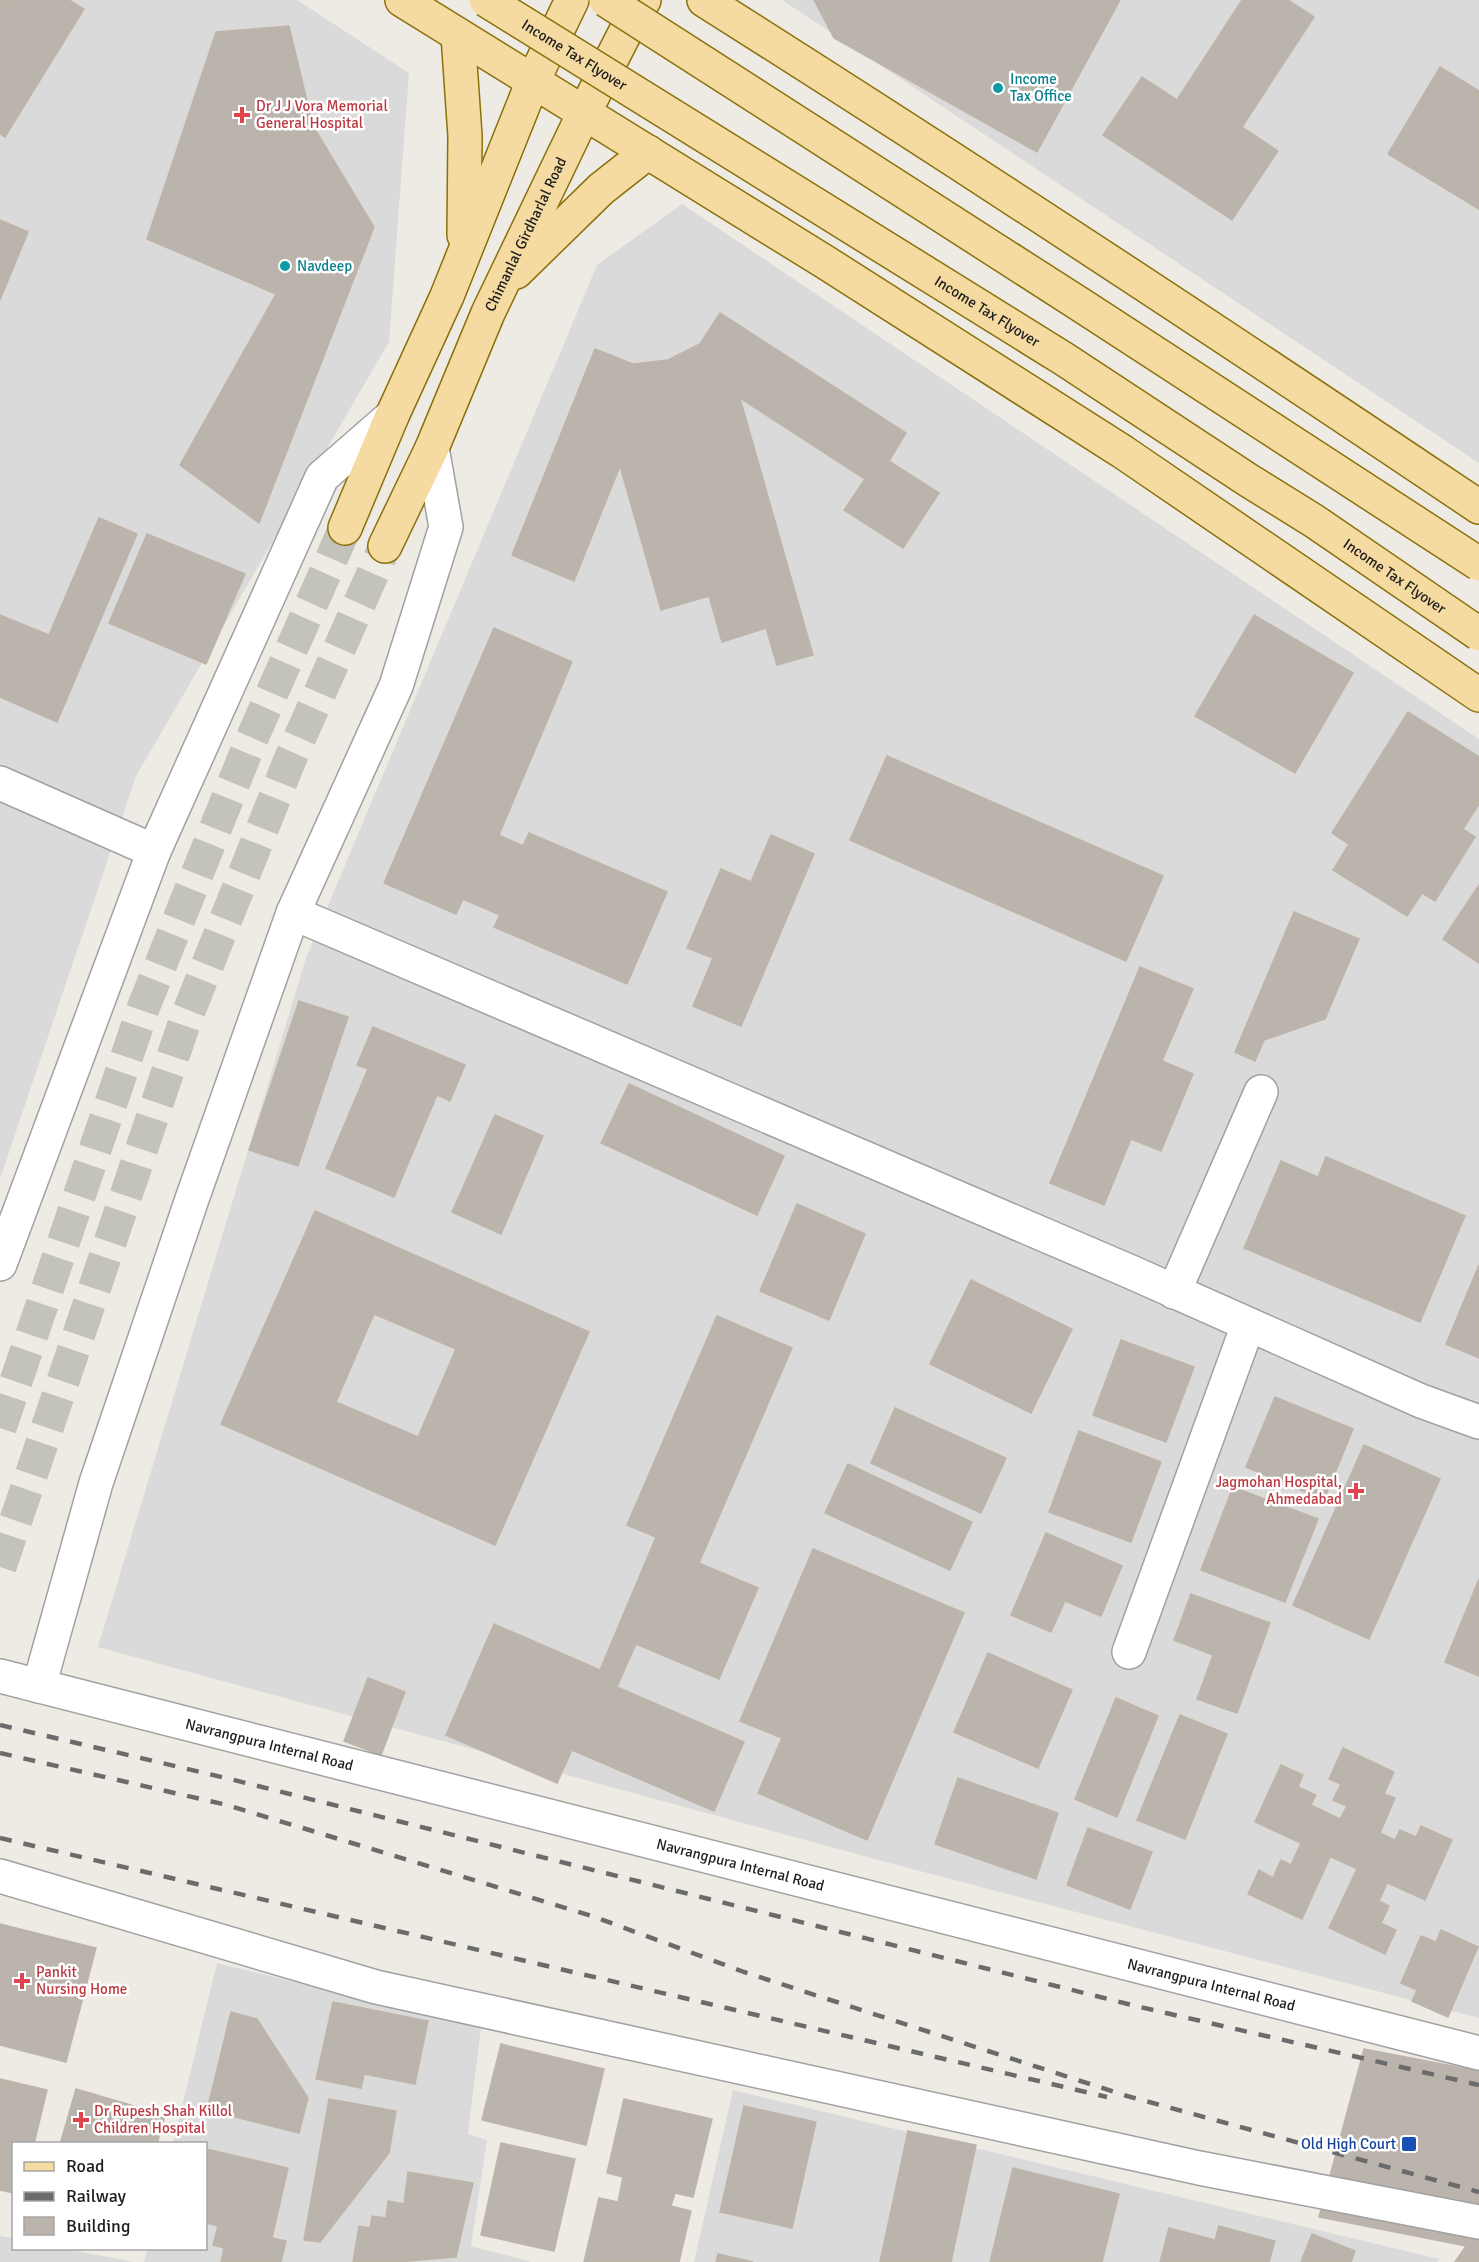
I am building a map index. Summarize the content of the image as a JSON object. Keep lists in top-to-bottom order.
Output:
{
  "streets": {
    "main road": ["Income Tax Flyover", "Chimanlal Girdharlal Road"],
    "street": ["Navrangpura Internal Road"]
  },
  "places": {
    "other": ["Income Tax Office", "Navdeep"],
    "health": [
      "Dr J J Vora Memorial General Hospital",
      "Jagmohan Hospital, Ahmedabad",
      "Pankit Nursing Home",
      "Dr Rupesh Shah Killol Children Hospital"
    ],
    "transit": ["Old High Court"]
  },
  "legend": ["Road", "Railway", "Building"]
}
